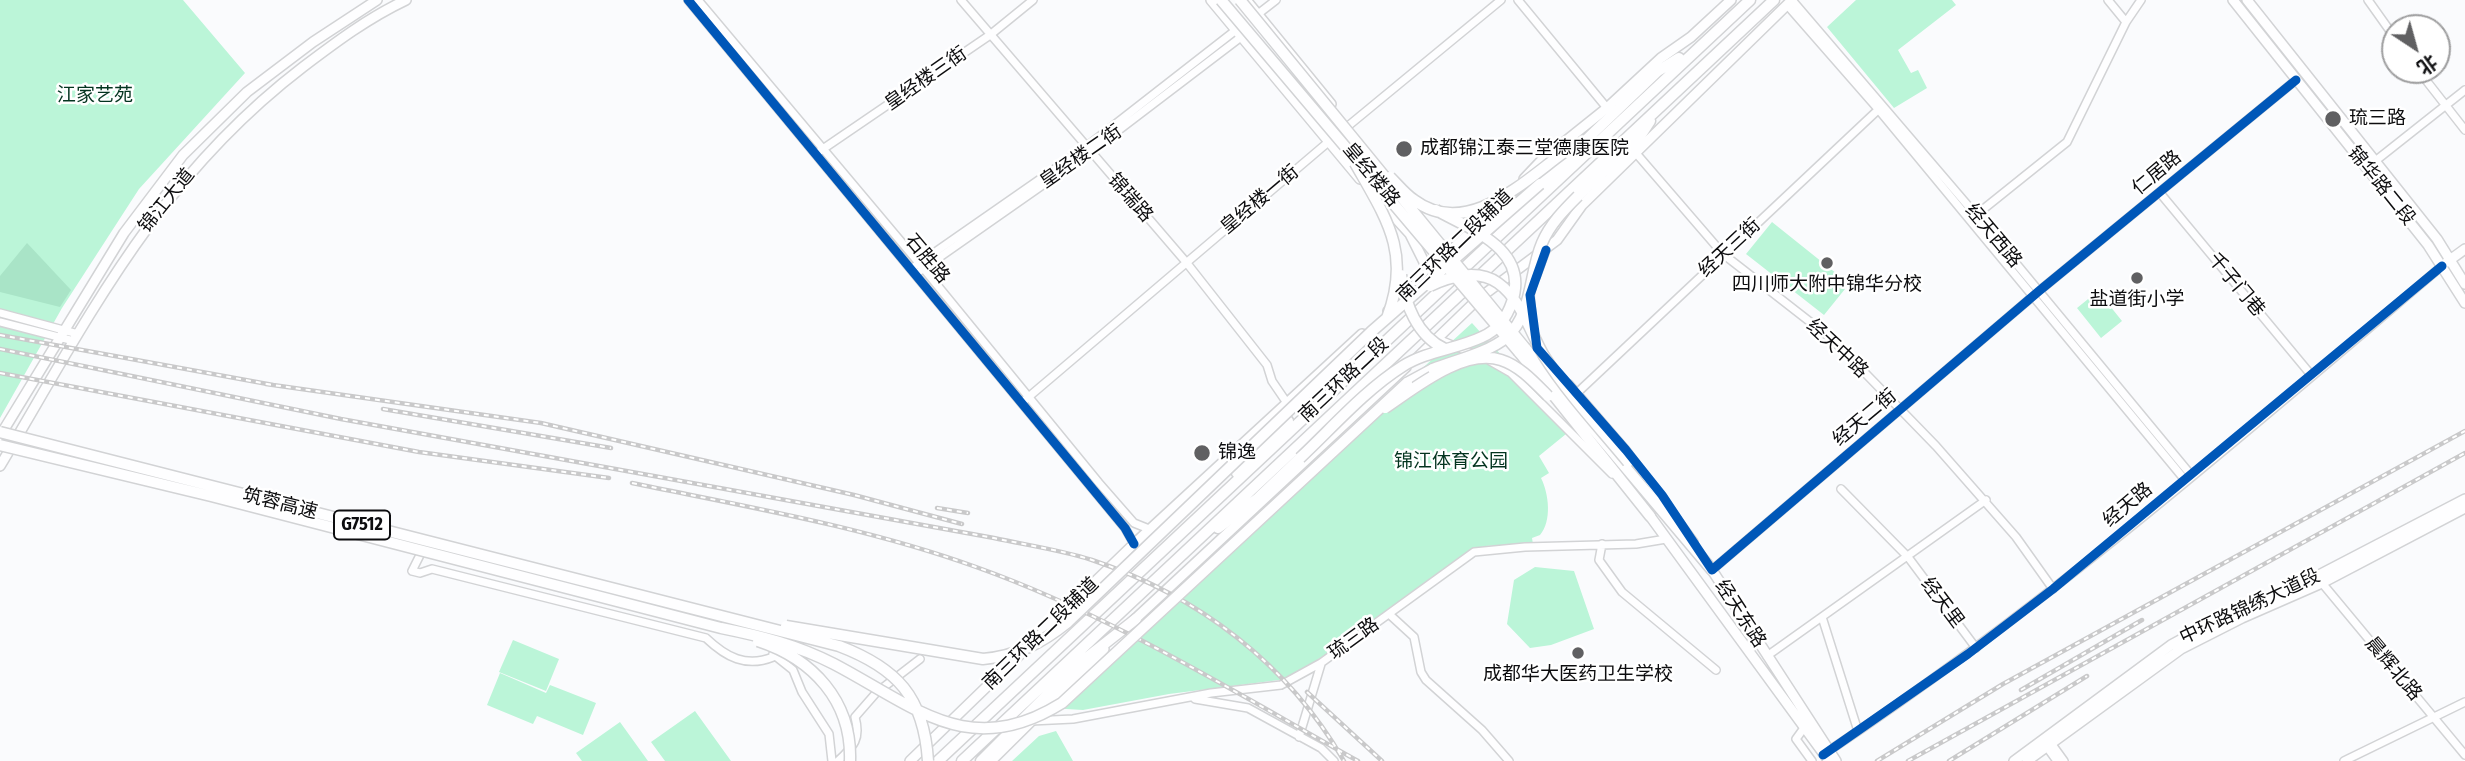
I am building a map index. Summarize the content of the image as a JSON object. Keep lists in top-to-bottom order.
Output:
{
  "streets": {
    "highway": [
      "皇经楼路",
      "南三环路二段",
      "筑蓉高速",
      "G7512",
      "经天东路"
    ],
    "main road": [
      "锦华路二段",
      "锦江大道",
      "南三环路二段辅道",
      "中环路锦绣大道段"
    ],
    "street": [
      "皇经楼三街",
      "皇经楼二街",
      "仁居路",
      "锦瑞路",
      "皇经楼一街",
      "经天西路",
      "经天三街",
      "石胜路",
      "千子门巷",
      "经天中路",
      "经天二街",
      "经天路",
      "经天里",
      "琉三路",
      "晨辉北路"
    ]
  },
  "crossings": [
    ["皇经楼三街", "锦瑞路"],
    ["皇经楼三街", "石胜路"],
    ["皇经楼二街", "锦瑞路"],
    ["皇经楼二街", "石胜路"],
    ["仁居路", "锦华路二段"],
    ["仁居路", "经天西路"],
    ["仁居路", "千子门巷"],
    ["仁居路", "经天二街"],
    ["皇经楼路", "经天东路"],
    ["锦华路二段", "经天路"],
    ["锦瑞路", "皇经楼一街"],
    ["锦瑞路", "南三环路二段辅道"],
    ["皇经楼一街", "石胜路"],
    ["锦江大道", "筑蓉高速"],
    ["经天西路", "经天三街"],
    ["经天西路", "经天二街"],
    ["经天西路", "经天路"],
    ["南三环路二段辅道", "石胜路"],
    ["经天三街", "经天中路"],
    ["千子门巷", "经天路"],
    ["经天中路", "经天二街"],
    ["经天中路", "经天路"],
    ["经天二街", "经天东路"],
    ["经天路", "经天里"],
    ["经天路", "经天东路"],
    ["中环路锦绣大道段", "晨辉北路"],
    ["经天东路", "琉三路"]
  ],
  "parks": ["江家艺苑", "锦江体育公园"],
  "places": [
    "琉三路",
    "成都锦江泰三堂德康医院",
    "四川师大附中锦华分校",
    "盐道街小学",
    "锦逸",
    "成都华大医药卫生学校"
  ],
  "north": "bottom right"
}
